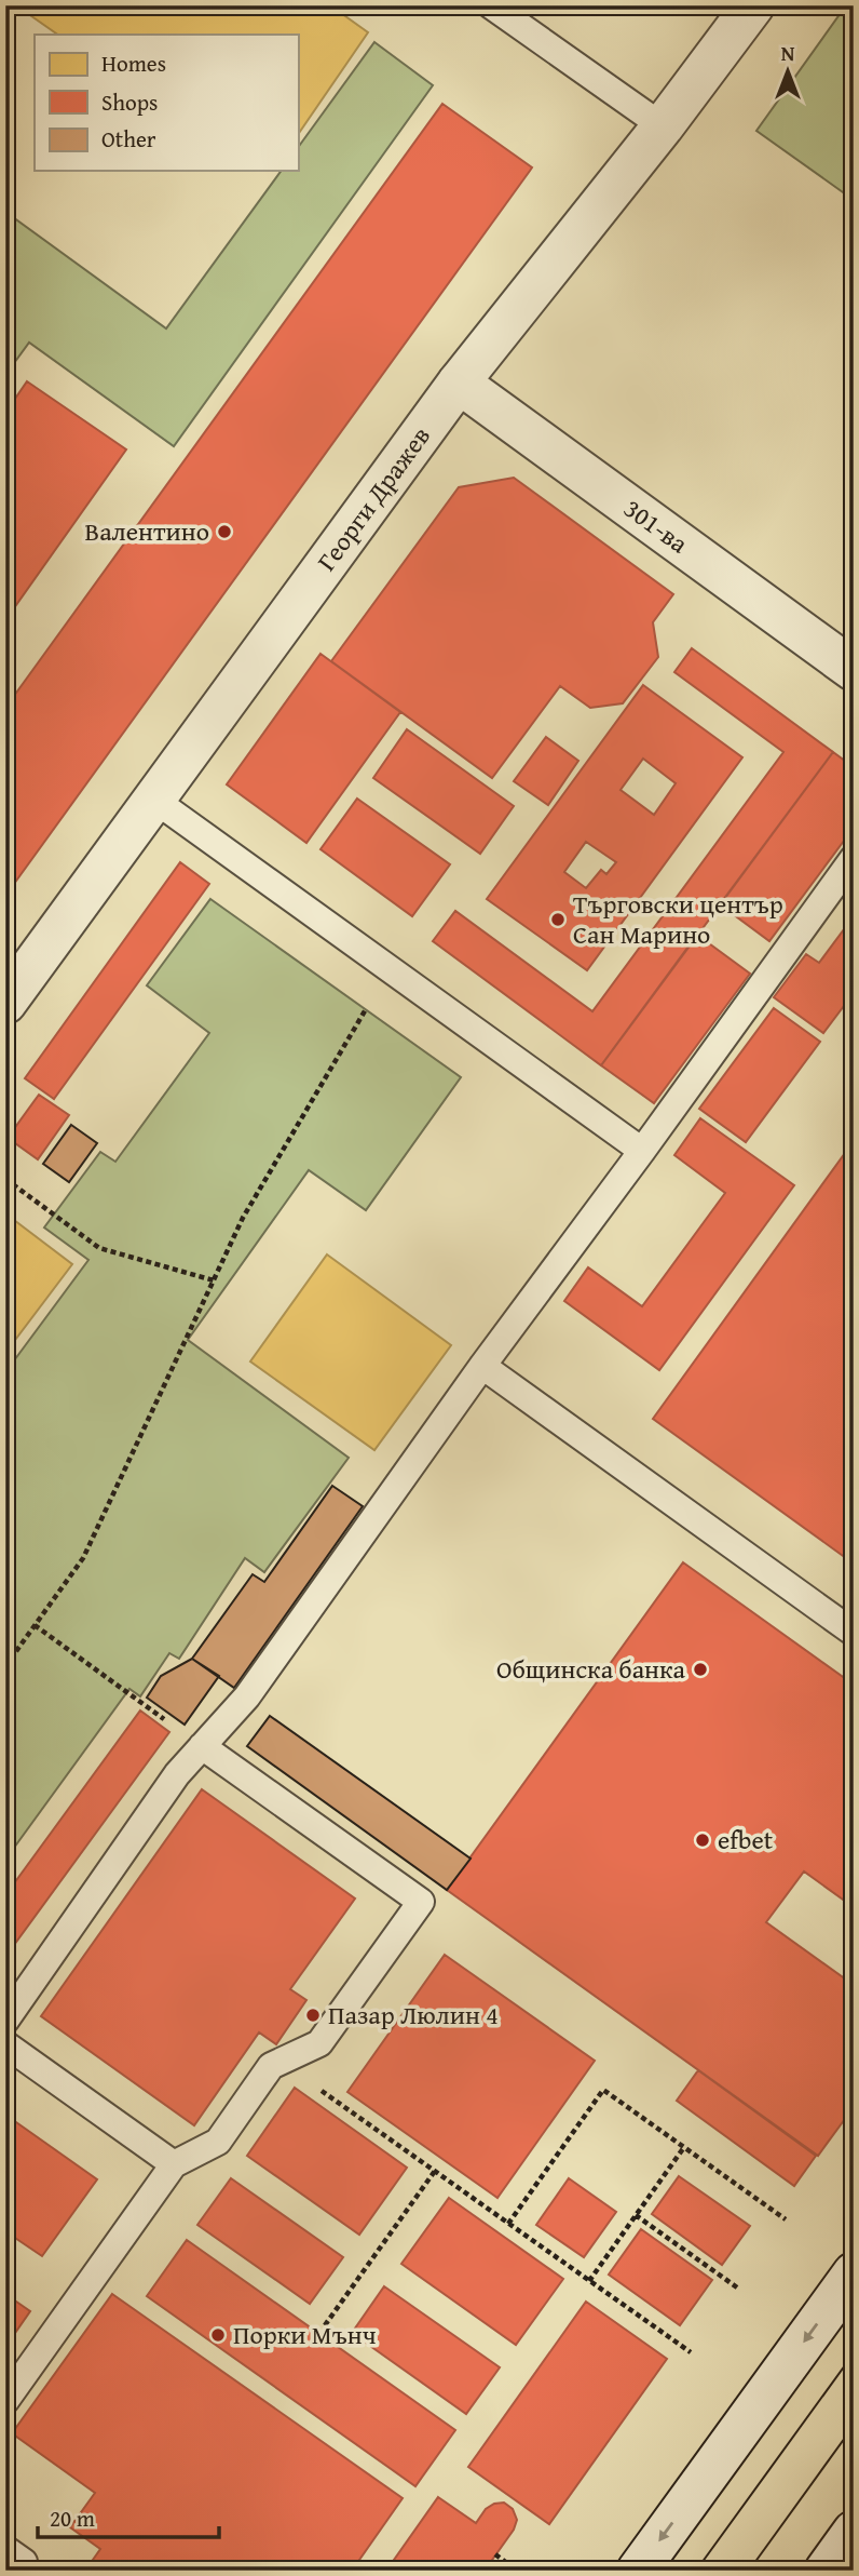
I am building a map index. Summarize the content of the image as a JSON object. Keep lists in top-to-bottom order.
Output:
{
  "streets": {
    "street": ["Георги Дражев", "301-ва"]
  },
  "crossings": [
    ["Георги Дражев", "301-ва"]
  ],
  "places": [
    "Валентино",
    "Търговски център Сан Марино",
    "Общинска банка",
    "efbet",
    "Пазар Люлин 4",
    "Порки Мънч"
  ],
  "legend": ["Homes", "Shops", "Other"],
  "scale_bar": "20 m",
  "north": "top"
}
